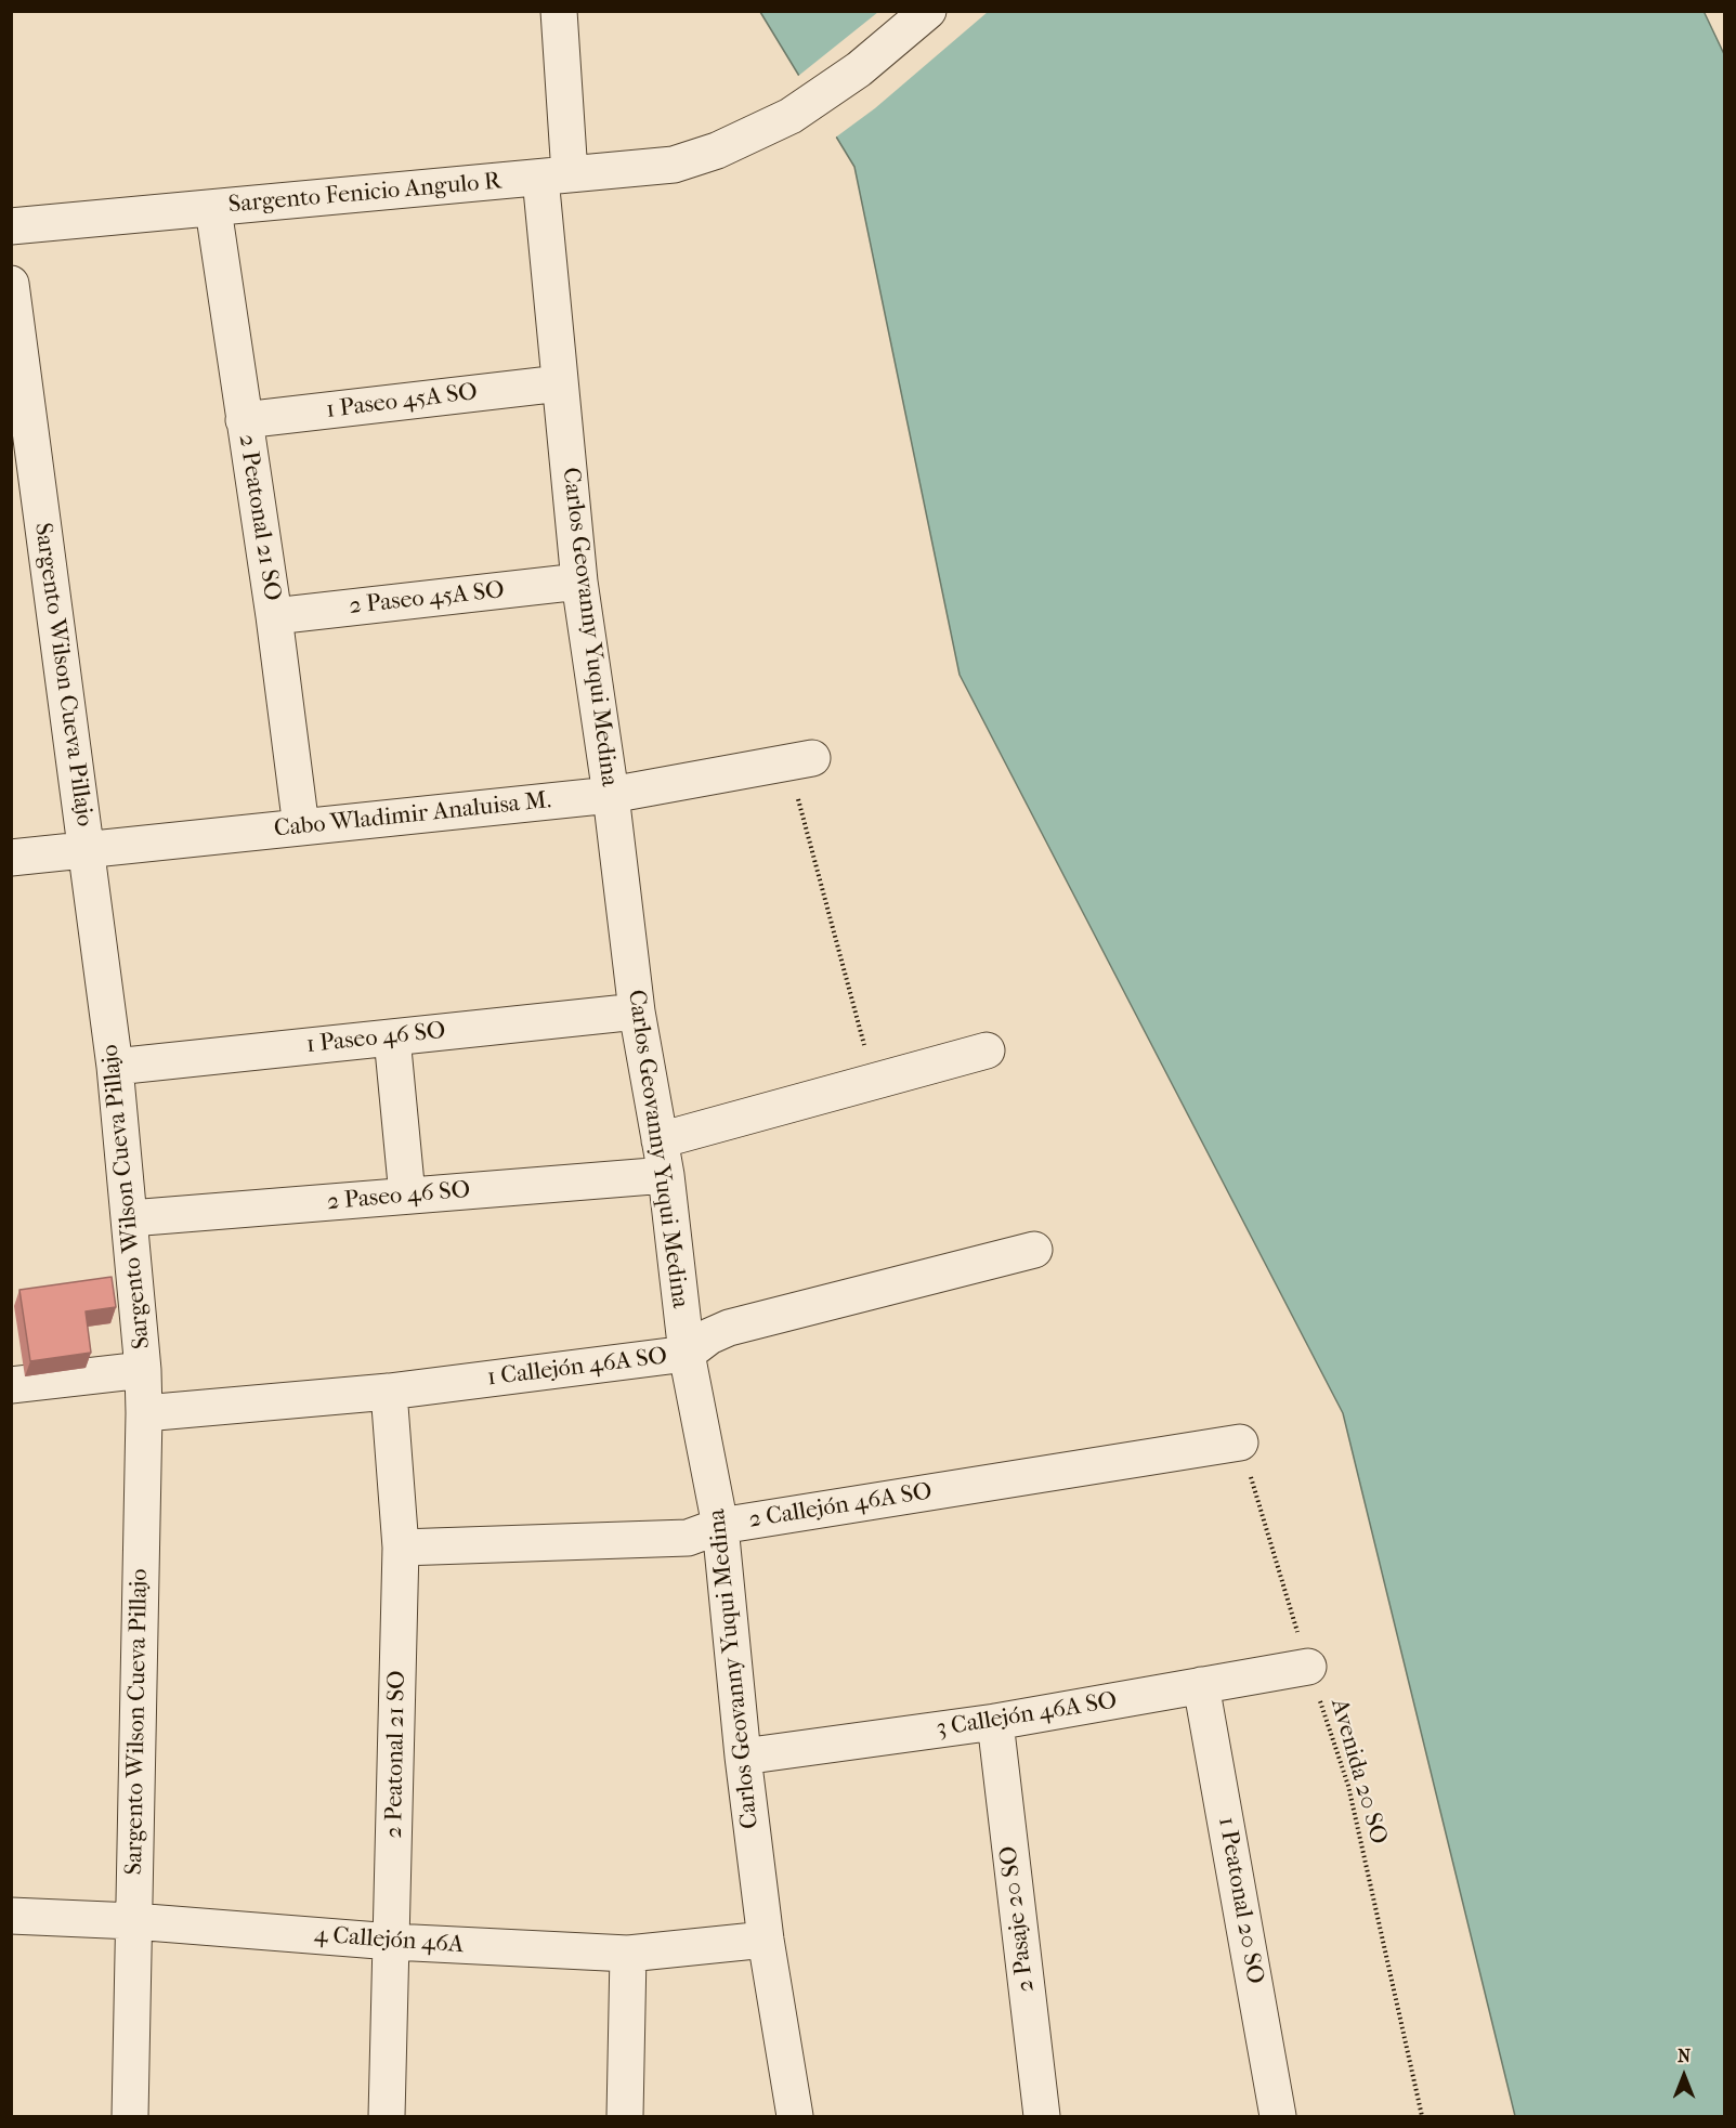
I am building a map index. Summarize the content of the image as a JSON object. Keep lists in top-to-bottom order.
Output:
{
  "streets": {
    "street": [
      "Sargento Fenicio Angulo R",
      "1 Paseo 45A SO",
      "2 Peatonal 21 SO",
      "2 Paseo 45A SO",
      "Carlos Geovanny Yuqui Medina",
      "Sargento Wilson Cueva Pillajo",
      "Cabo Wladimir Analuisa M.",
      "1 Paseo 46 SO",
      "2 Paseo 46 SO",
      "1 Callejón 46A SO",
      "2 Callejón 46A SO",
      "3 Callejón 46A SO",
      "1 Peatonal 20 SO",
      "2 Pasaje 20 SO",
      "4 Callejón 46A"
    ],
    "path": ["Avenida 20 SO"]
  },
  "crossings": [
    ["Sargento Fenicio Angulo R", "2 Peatonal 21 SO"],
    ["Sargento Fenicio Angulo R", "Carlos Geovanny Yuqui Medina"],
    ["1 Paseo 45A SO", "2 Peatonal 21 SO"],
    ["1 Paseo 45A SO", "Carlos Geovanny Yuqui Medina"],
    ["2 Peatonal 21 SO", "2 Paseo 45A SO"],
    ["2 Peatonal 21 SO", "Cabo Wladimir Analuisa M."],
    ["2 Peatonal 21 SO", "1 Callejón 46A SO"],
    ["2 Peatonal 21 SO", "2 Callejón 46A SO"],
    ["2 Peatonal 21 SO", "4 Callejón 46A"],
    ["2 Paseo 45A SO", "Carlos Geovanny Yuqui Medina"],
    ["Carlos Geovanny Yuqui Medina", "Cabo Wladimir Analuisa M."],
    ["Carlos Geovanny Yuqui Medina", "1 Paseo 46 SO"],
    ["Carlos Geovanny Yuqui Medina", "2 Paseo 46 SO"],
    ["Carlos Geovanny Yuqui Medina", "1 Callejón 46A SO"],
    ["Carlos Geovanny Yuqui Medina", "2 Callejón 46A SO"],
    ["Carlos Geovanny Yuqui Medina", "3 Callejón 46A SO"],
    ["Carlos Geovanny Yuqui Medina", "4 Callejón 46A"],
    ["Sargento Wilson Cueva Pillajo", "Cabo Wladimir Analuisa M."],
    ["Sargento Wilson Cueva Pillajo", "1 Paseo 46 SO"],
    ["Sargento Wilson Cueva Pillajo", "2 Paseo 46 SO"],
    ["Sargento Wilson Cueva Pillajo", "1 Callejón 46A SO"],
    ["Sargento Wilson Cueva Pillajo", "4 Callejón 46A"],
    ["2 Callejón 46A SO", "Avenida 20 SO"],
    ["3 Callejón 46A SO", "Avenida 20 SO"],
    ["3 Callejón 46A SO", "1 Peatonal 20 SO"],
    ["3 Callejón 46A SO", "2 Pasaje 20 SO"]
  ],
  "north": "top"
}
